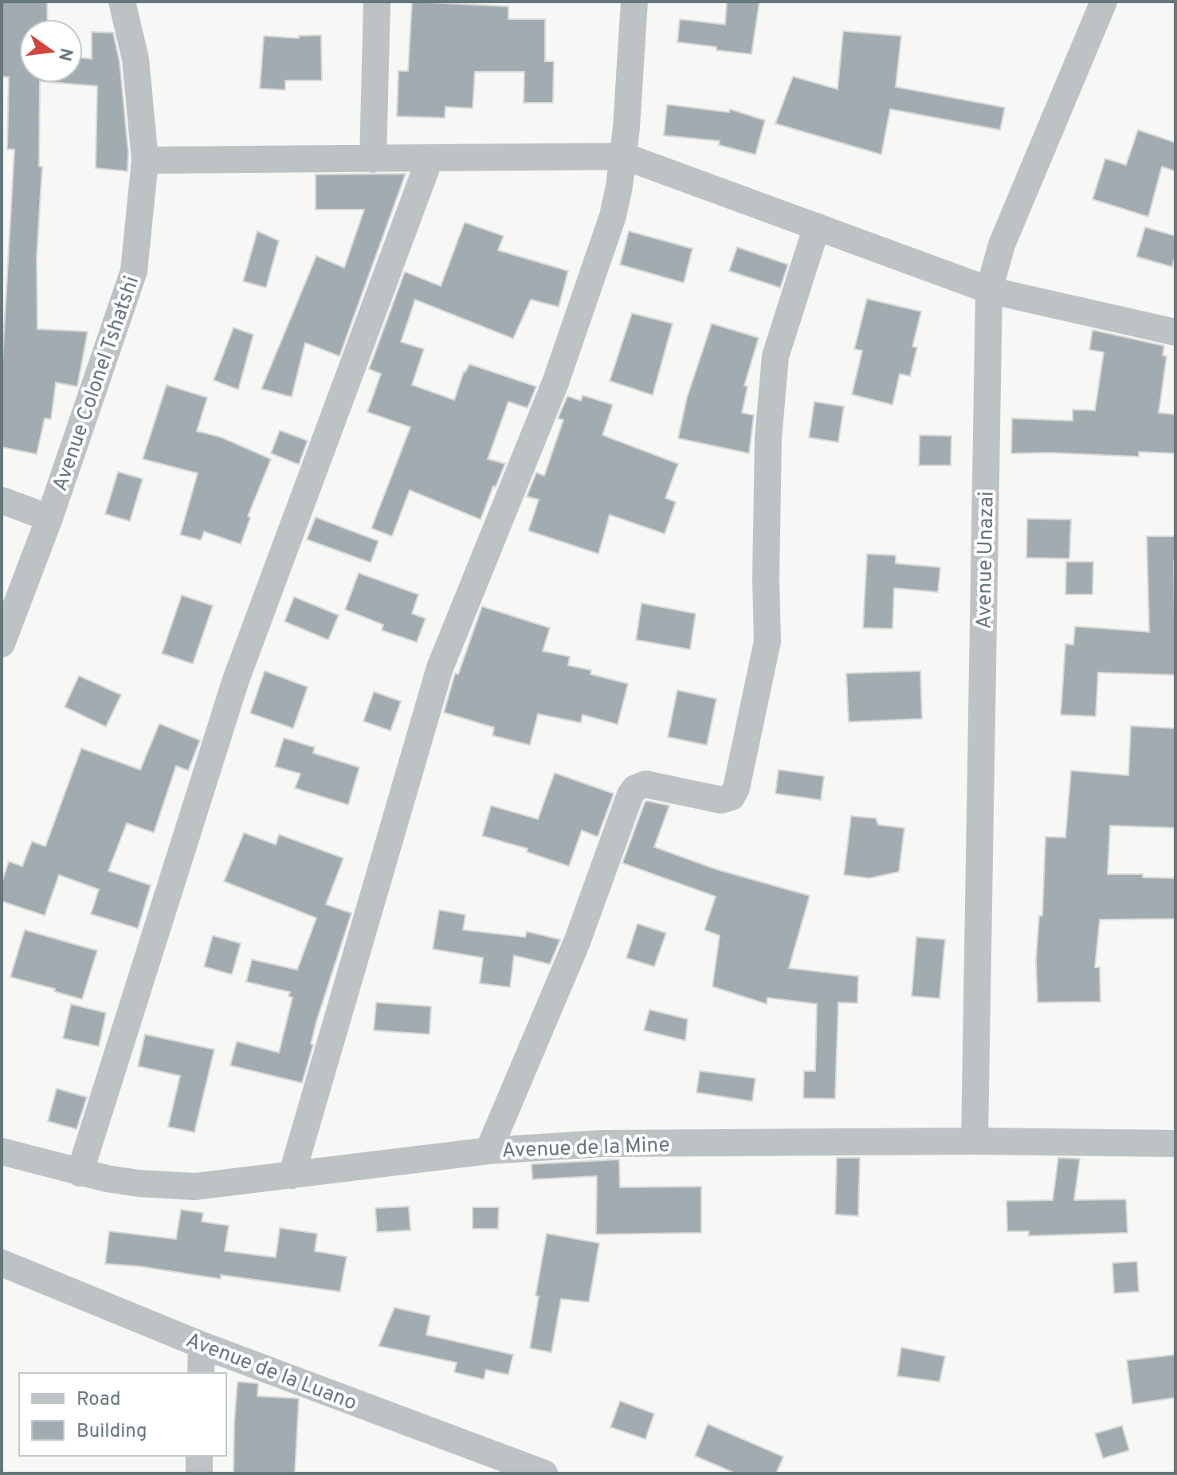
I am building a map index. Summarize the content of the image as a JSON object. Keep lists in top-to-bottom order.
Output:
{
  "streets": {
    "street": [
      "Avenue Colonel Tshatshi",
      "Avenue Unazai",
      "Avenue de la Mine",
      "Avenue de la Luano"
    ]
  },
  "crossings": [
    ["Avenue Unazai", "Avenue de la Mine"]
  ],
  "legend": ["Road", "Building"],
  "north": "right"
}
